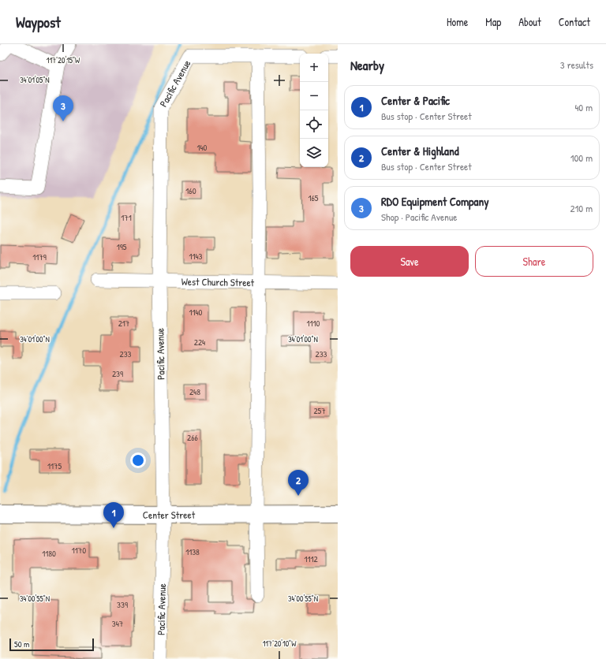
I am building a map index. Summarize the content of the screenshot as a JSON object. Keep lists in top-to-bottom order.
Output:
{
  "streets": {
    "main road": ["Center Street"],
    "street": ["Pacific Avenue", "West Church Street"]
  },
  "crossings": [
    ["Pacific Avenue", "West Church Street"],
    ["Pacific Avenue", "Center Street"]
  ],
  "house_numbers": [
    "140",
    "160",
    "165",
    "171",
    "195",
    "1143",
    "1179",
    "1140",
    "217",
    "1110",
    "224",
    "233",
    "233",
    "239",
    "248",
    "257",
    "266",
    "1175",
    "1170",
    "1138",
    "1180",
    "1112",
    "339",
    "347"
  ],
  "scale_bar": "50 m",
  "page": {
    "header": "Waypost",
    "nav": [
      "Home",
      "Map",
      "About",
      "Contact"
    ],
    "heading": ["Nearby", "3 results"],
    "map_buttons": ["+", "−"],
    "list": [
      {
        "mark": "1",
        "name": "Center & Pacific",
        "note": "Bus stop · Center Street",
        "value": "40 m"
      },
      {
        "mark": "2",
        "name": "Center & Highland",
        "note": "Bus stop · Center Street",
        "value": "100 m"
      },
      {
        "mark": "3",
        "name": "RDO Equipment Company",
        "note": "Shop · Pacific Avenue",
        "value": "210 m"
      }
    ],
    "pins": ["3", "2", "1"],
    "buttons": ["Save", "Share"],
    "scale": "50 m"
  },
  "coordinates": [
    "117°20'15\"W",
    "34°01'05\"N",
    "34°01'00\"N",
    "34°00'55\"N",
    "117°20'10\"W"
  ]
}
